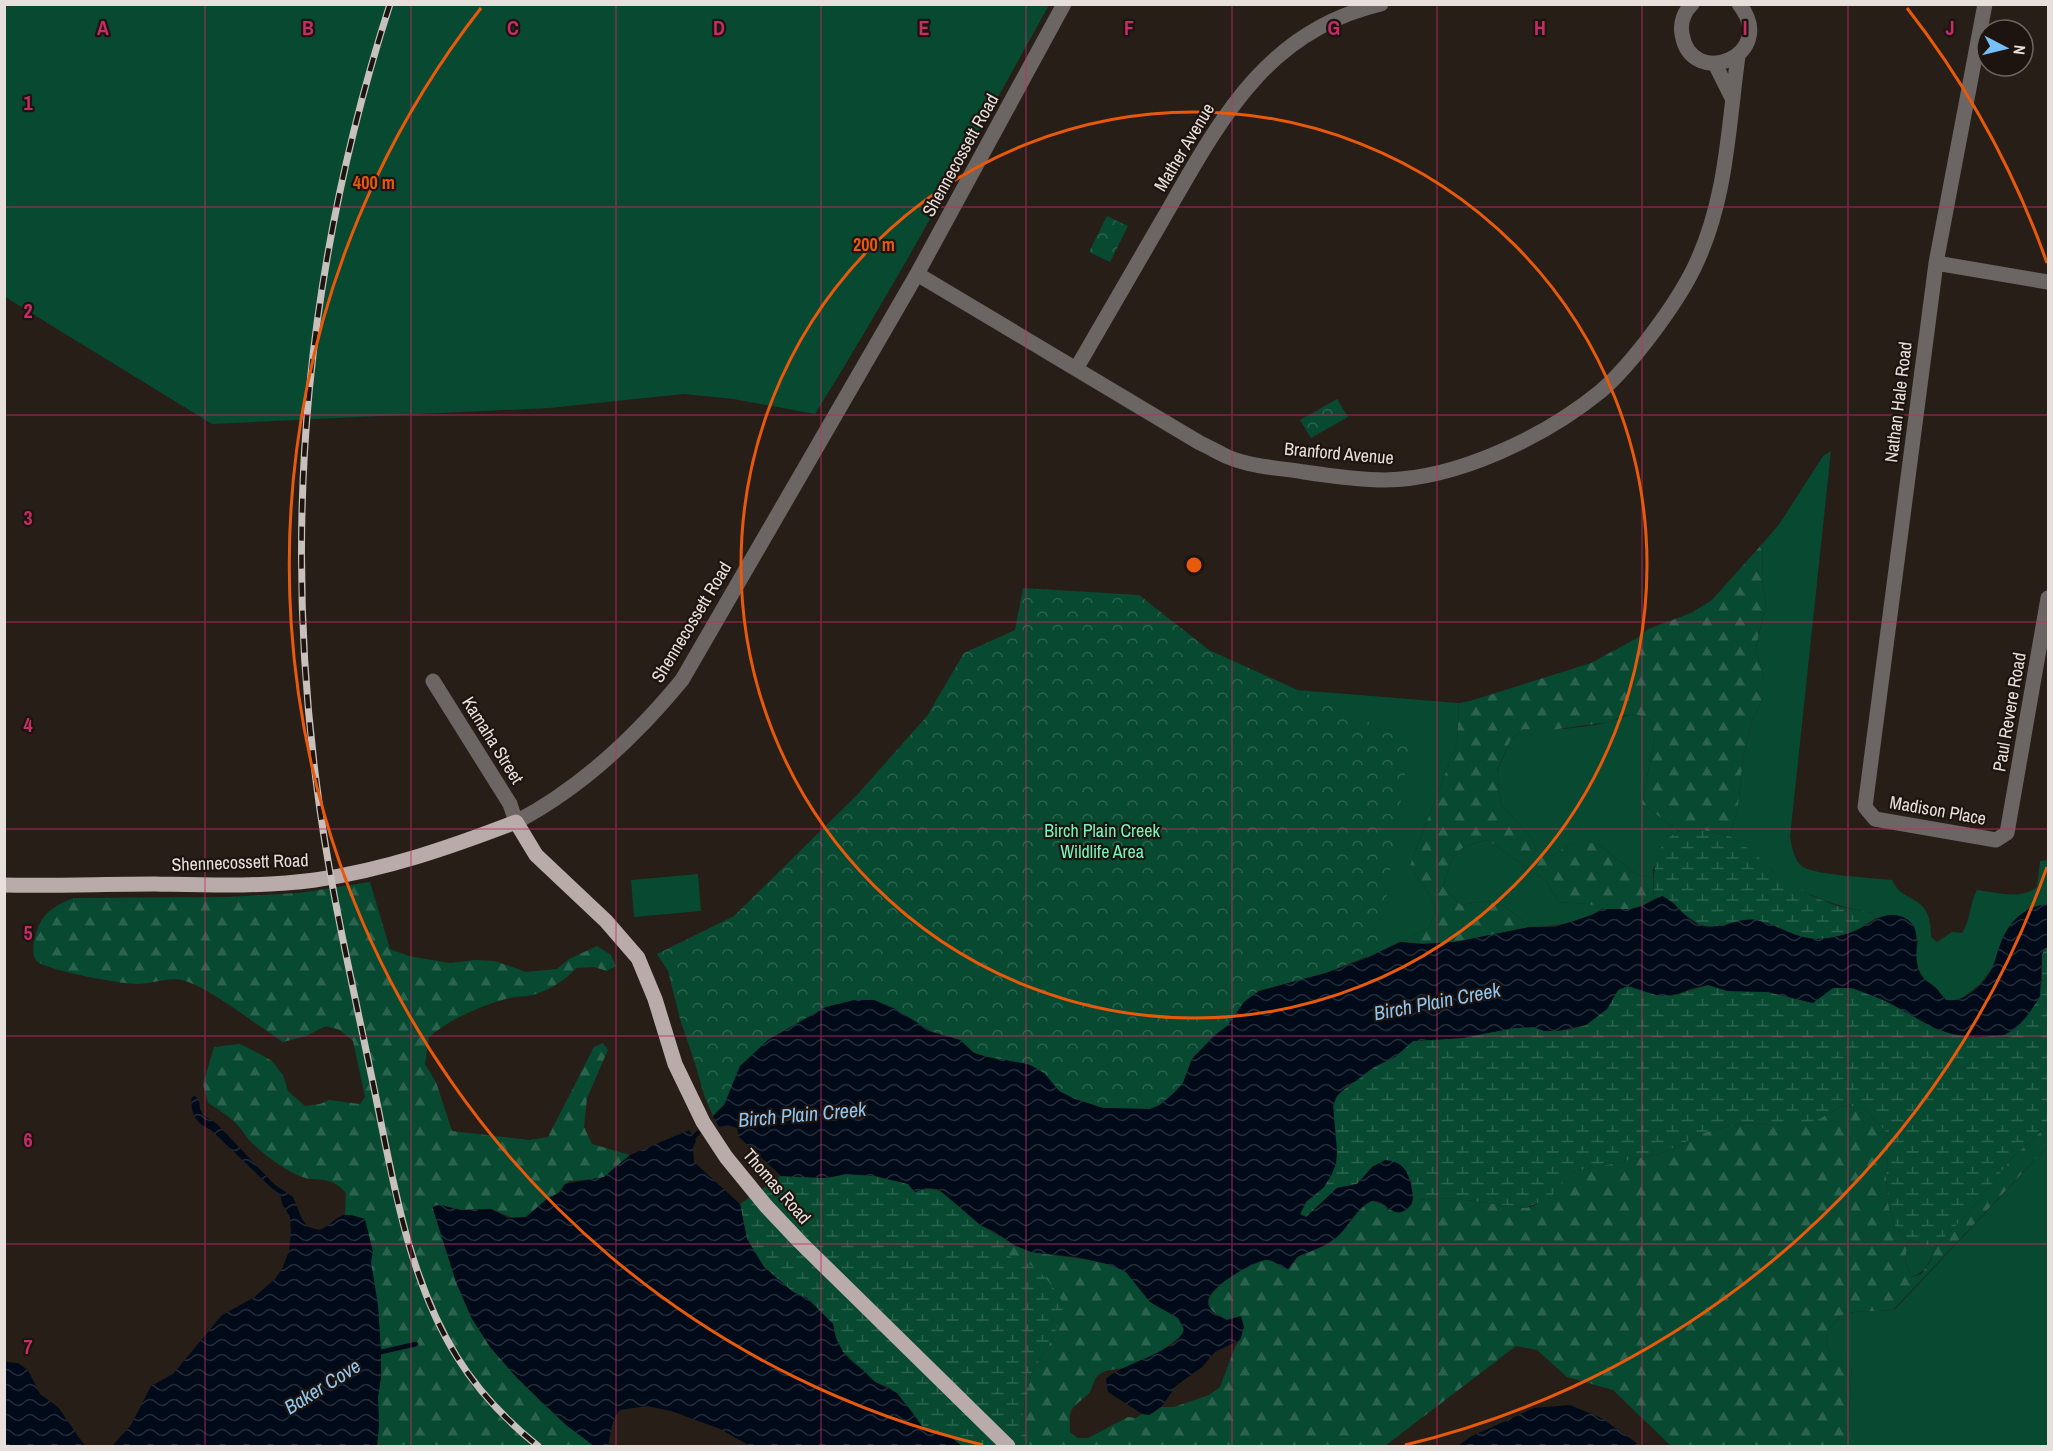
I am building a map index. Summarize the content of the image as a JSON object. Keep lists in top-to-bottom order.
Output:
{
  "streets": {
    "main road": ["Shennecossett Road", "Thomas Road"],
    "street": [
      "Mather Avenue",
      "Nathan Hale Road",
      "Branford Avenue",
      "Paul Revere Road",
      "Kamaha Street",
      "Madison Place"
    ]
  },
  "crossings": [
    ["Mather Avenue", "Branford Avenue"],
    ["Shennecossett Road", "Branford Avenue"],
    ["Shennecossett Road", "Kamaha Street"],
    ["Shennecossett Road", "Thomas Road"],
    ["Nathan Hale Road", "Madison Place"],
    ["Paul Revere Road", "Madison Place"],
    ["Kamaha Street", "Thomas Road"]
  ],
  "water": ["Birch Plain Creek", "Baker Cove"],
  "parks": ["Birch Plain Creek Wildlife Area"],
  "north": "right",
  "grid": {
    "columns": [
      "A",
      "B",
      "C",
      "D",
      "E",
      "F",
      "G",
      "H",
      "I",
      "J"
    ],
    "rows": [
      "1",
      "2",
      "3",
      "4",
      "5",
      "6",
      "7"
    ]
  },
  "rings": ["400 m", "200 m"]
}
